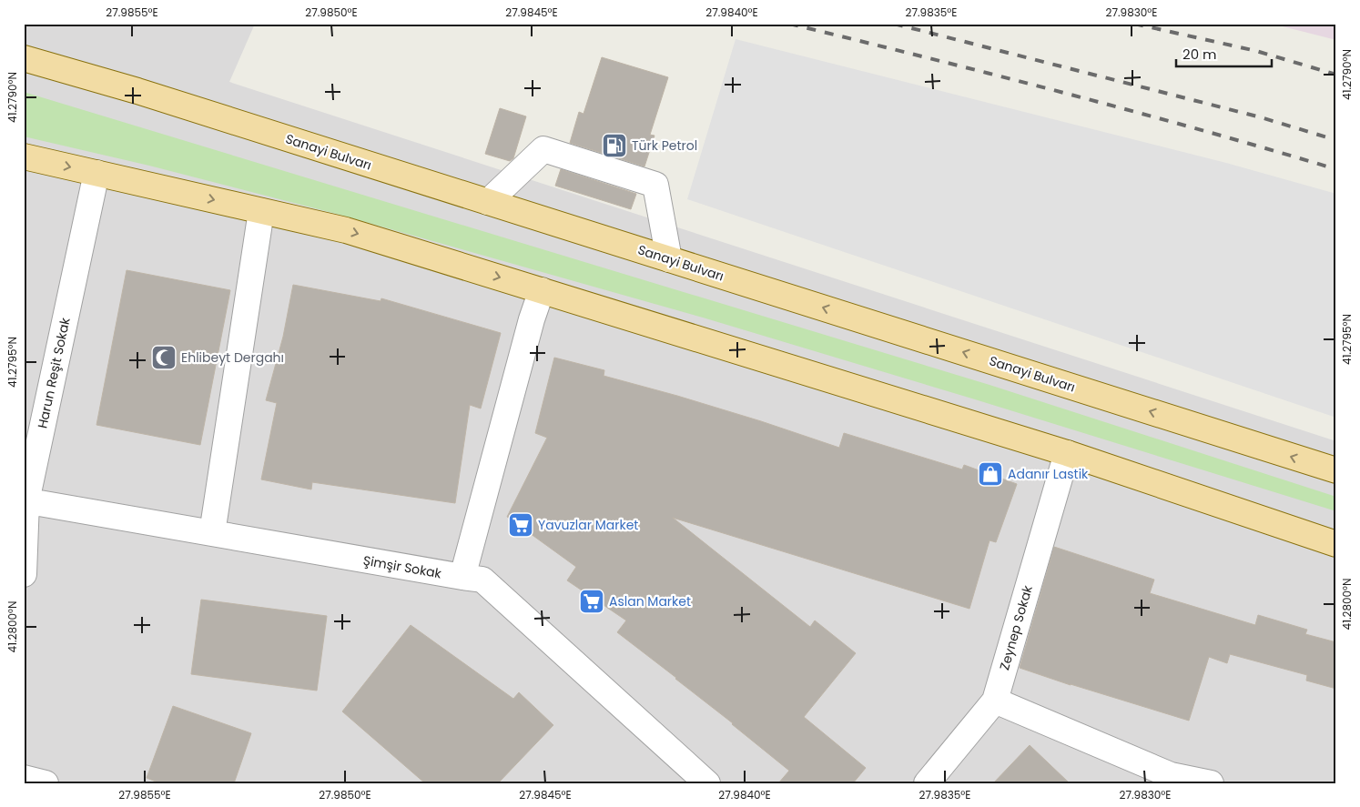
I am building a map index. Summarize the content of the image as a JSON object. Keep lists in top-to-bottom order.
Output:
{
  "streets": {
    "main road": ["Sanayi Bulvarı"],
    "street": ["Harun Reşit Sokak", "Şimşir Sokak", "Zeynep Sokak"]
  },
  "crossings": [
    ["Harun Reşit Sokak", "Şimşir Sokak"]
  ],
  "places": {
    "fuel station": ["Türk Petrol"],
    "mosque": ["Ehlibeyt Dergahı"],
    "shop": ["Adanır Lastik"],
    "supermarket": ["Yavuzlar Market", "Aslan Market"]
  },
  "scale_bar": "20 m",
  "coordinates": [
    "27.9855°E",
    "27.9850°E",
    "27.9845°E",
    "27.9840°E",
    "27.9835°E",
    "27.9830°E",
    "41.2790°N",
    "41.2795°N",
    "41.2800°N"
  ]
}
